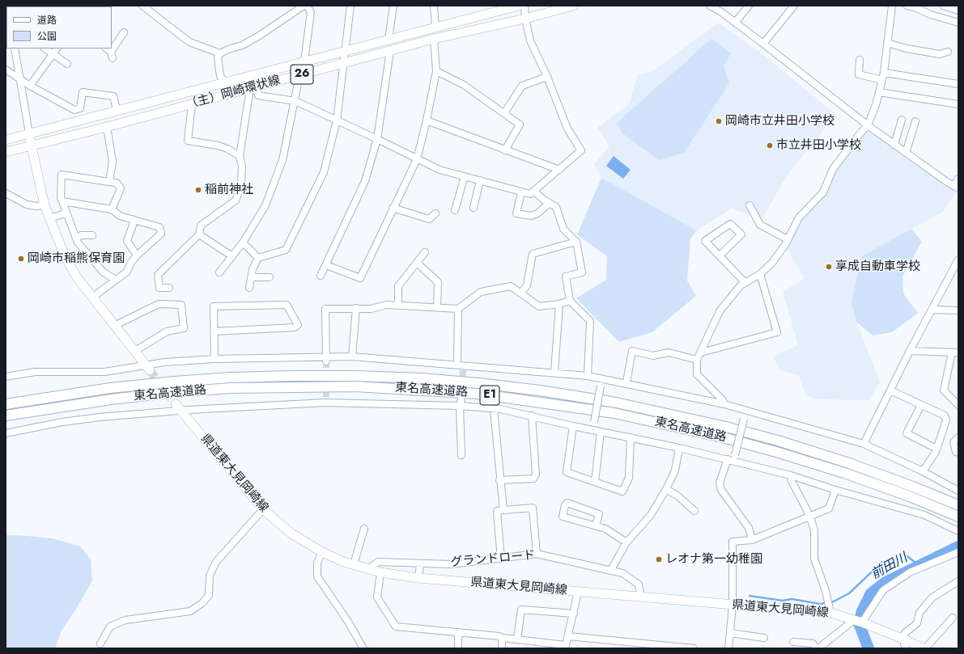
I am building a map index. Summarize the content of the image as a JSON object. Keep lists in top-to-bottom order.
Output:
{
  "streets": {
    "highway": ["東名高速道路", "E1"],
    "main road": ["26", "（主）岡崎環状線", "県道東大見岡崎線"],
    "street": ["グランドロード"]
  },
  "crossings": [
    ["県道東大見岡崎線", "グランドロード"]
  ],
  "water": ["前田川"],
  "places": [
    "岡崎市立井田小学校",
    "市立井田小学校",
    "稲前神社",
    "岡崎市稲熊保育園",
    "享成自動車学校",
    "レオナ第一幼稚園"
  ],
  "legend": ["道路", "公園"]
}
